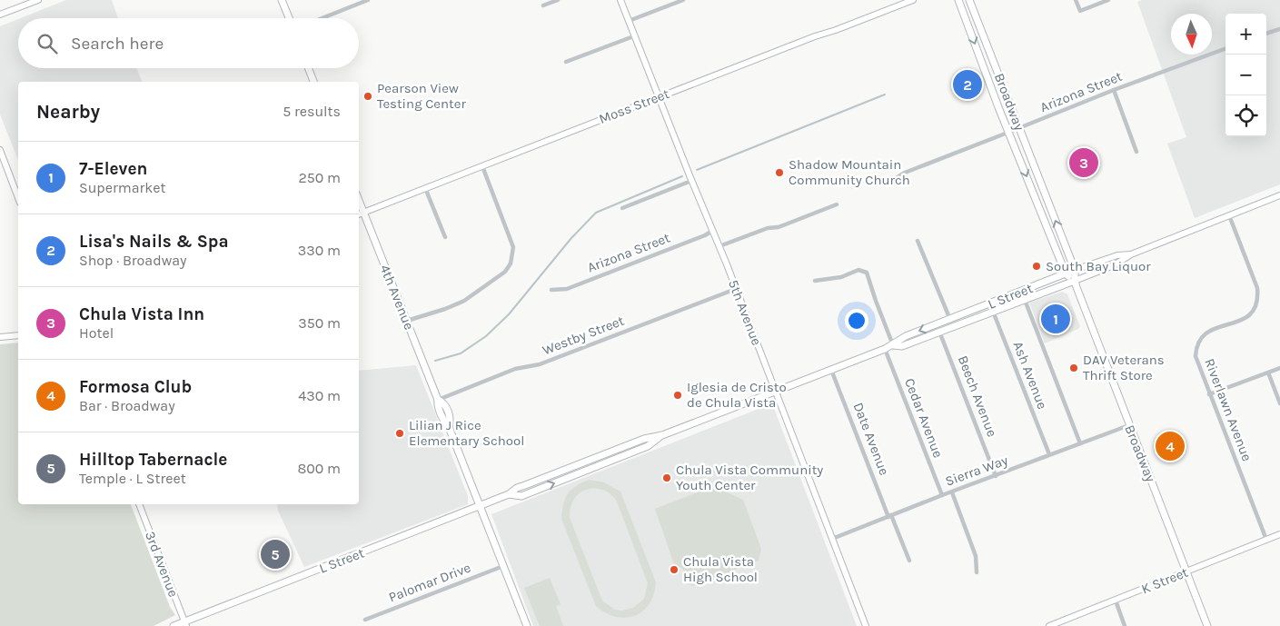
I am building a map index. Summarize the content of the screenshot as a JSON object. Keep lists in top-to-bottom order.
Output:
{
  "streets": {
    "main road": ["Broadway", "L Street", "4th Avenue"],
    "street": [
      "Arizona Street",
      "Moss Street",
      "5th Avenue",
      "Westby Street",
      "Ash Avenue",
      "Beech Avenue",
      "Riverlawn Avenue",
      "Cedar Avenue",
      "Date Avenue",
      "Sierra Way",
      "3rd Avenue",
      "K Street",
      "Palomar Drive"
    ]
  },
  "crossings": [
    ["Arizona Street", "Broadway"],
    ["Arizona Street", "5th Avenue"],
    ["Broadway", "L Street"],
    ["Broadway", "Sierra Way"],
    ["Broadway", "K Street"],
    ["Moss Street", "4th Avenue"],
    ["Moss Street", "5th Avenue"],
    ["L Street", "4th Avenue"],
    ["L Street", "5th Avenue"],
    ["L Street", "Ash Avenue"],
    ["L Street", "Beech Avenue"],
    ["L Street", "Riverlawn Avenue"],
    ["L Street", "Cedar Avenue"],
    ["L Street", "Date Avenue"],
    ["L Street", "3rd Avenue"],
    ["4th Avenue", "Westby Street"],
    ["4th Avenue", "Palomar Drive"],
    ["5th Avenue", "Westby Street"],
    ["5th Avenue", "Sierra Way"],
    ["Ash Avenue", "Sierra Way"],
    ["Beech Avenue", "Sierra Way"],
    ["Riverlawn Avenue", "K Street"],
    ["Cedar Avenue", "Sierra Way"],
    ["Date Avenue", "Sierra Way"]
  ],
  "places": [
    "Pearson View Testing Center",
    "Shadow Mountain Community Church",
    "South Bay Liquor",
    "DAV Veterans Thrift Store",
    "Iglesia de Cristo de Chula Vista",
    "Lilian J Rice Elementary School",
    "Chula Vista Community Youth Center",
    "Chula Vista High School"
  ],
  "north": "bottom",
  "page": {
    "map_buttons": ["+", "−"],
    "search": "Search here",
    "pins": [
      "2",
      "3",
      "1",
      "4",
      "5"
    ],
    "heading": ["Nearby", "5 results"],
    "list": [
      {
        "mark": "1",
        "name": "7-Eleven",
        "note": "Supermarket",
        "value": "250 m"
      },
      {
        "mark": "2",
        "name": "Lisa's Nails & Spa",
        "note": "Shop · Broadway",
        "value": "330 m"
      },
      {
        "mark": "3",
        "name": "Chula Vista Inn",
        "note": "Hotel",
        "value": "350 m"
      },
      {
        "mark": "4",
        "name": "Formosa Club",
        "note": "Bar · Broadway",
        "value": "430 m"
      },
      {
        "mark": "5",
        "name": "Hilltop Tabernacle",
        "note": "Temple · L Street",
        "value": "800 m"
      }
    ]
  }
}
